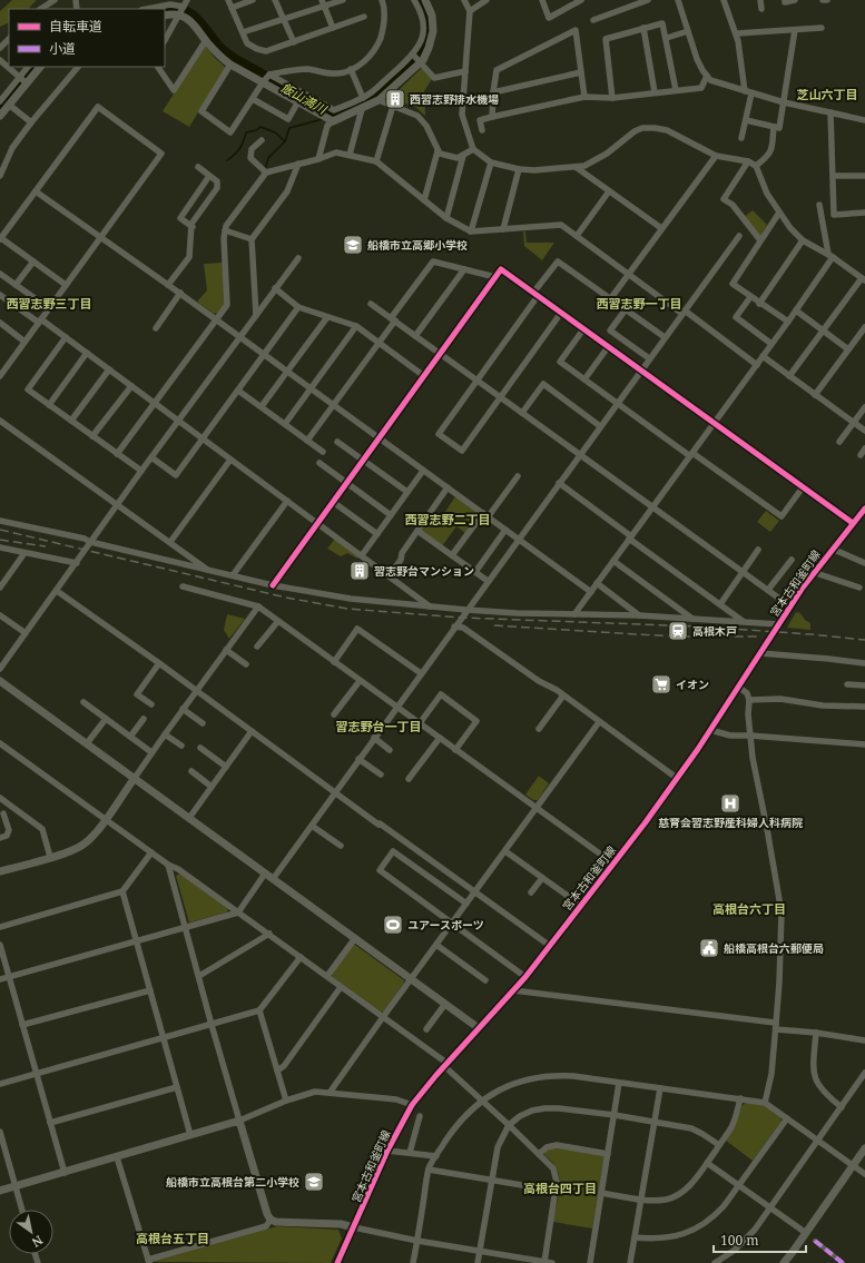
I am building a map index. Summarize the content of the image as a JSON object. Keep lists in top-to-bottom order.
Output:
{
  "streets": {
    "street": ["宮本古和釜町線"]
  },
  "districts": [
    "芝山六丁目",
    "西習志野三丁目",
    "西習志野一丁目",
    "西習志野二丁目",
    "習志野台一丁目",
    "高根台六丁目",
    "高根台四丁目",
    "高根台五丁目"
  ],
  "water": ["飯山満川"],
  "places": {
    "building": ["西習志野排水機場", "習志野台マンション"],
    "school or university": ["船橋市立高郷小学校", "船橋市立高根台第二小学校"],
    "station": ["高根木戸"],
    "supermarket": ["イオン"],
    "hospital": ["慈育会習志野産科婦人科病院"],
    "sports": ["ユアースポーツ"],
    "public building": ["船橋高根台六郵便局"]
  },
  "legend": ["自転車道", "小道"],
  "scale_bar": "100 m",
  "north": "bottom right"
}
